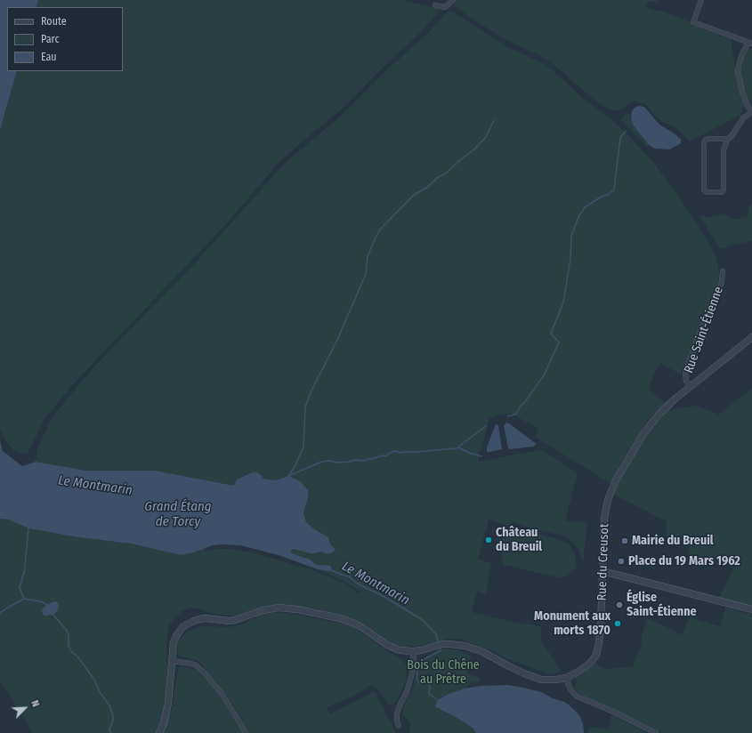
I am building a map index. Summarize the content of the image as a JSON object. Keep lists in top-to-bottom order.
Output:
{
  "streets": {
    "street": ["Rue Saint-Étienne", "Rue du Creusot"]
  },
  "crossings": [
    ["Rue Saint-Étienne", "Rue du Creusot"]
  ],
  "water": ["Le Montmarin", "Grand Étang de Torcy"],
  "parks": ["Bois du Chêne au Prêtre"],
  "places": [
    "Château du Breuil",
    "Mairie du Breuil",
    "Place du 19 Mars 1962",
    "Église Saint-Étienne",
    "Monument aux morts 1870"
  ],
  "legend": ["Route", "Parc", "Eau"],
  "north": "top right"
}
